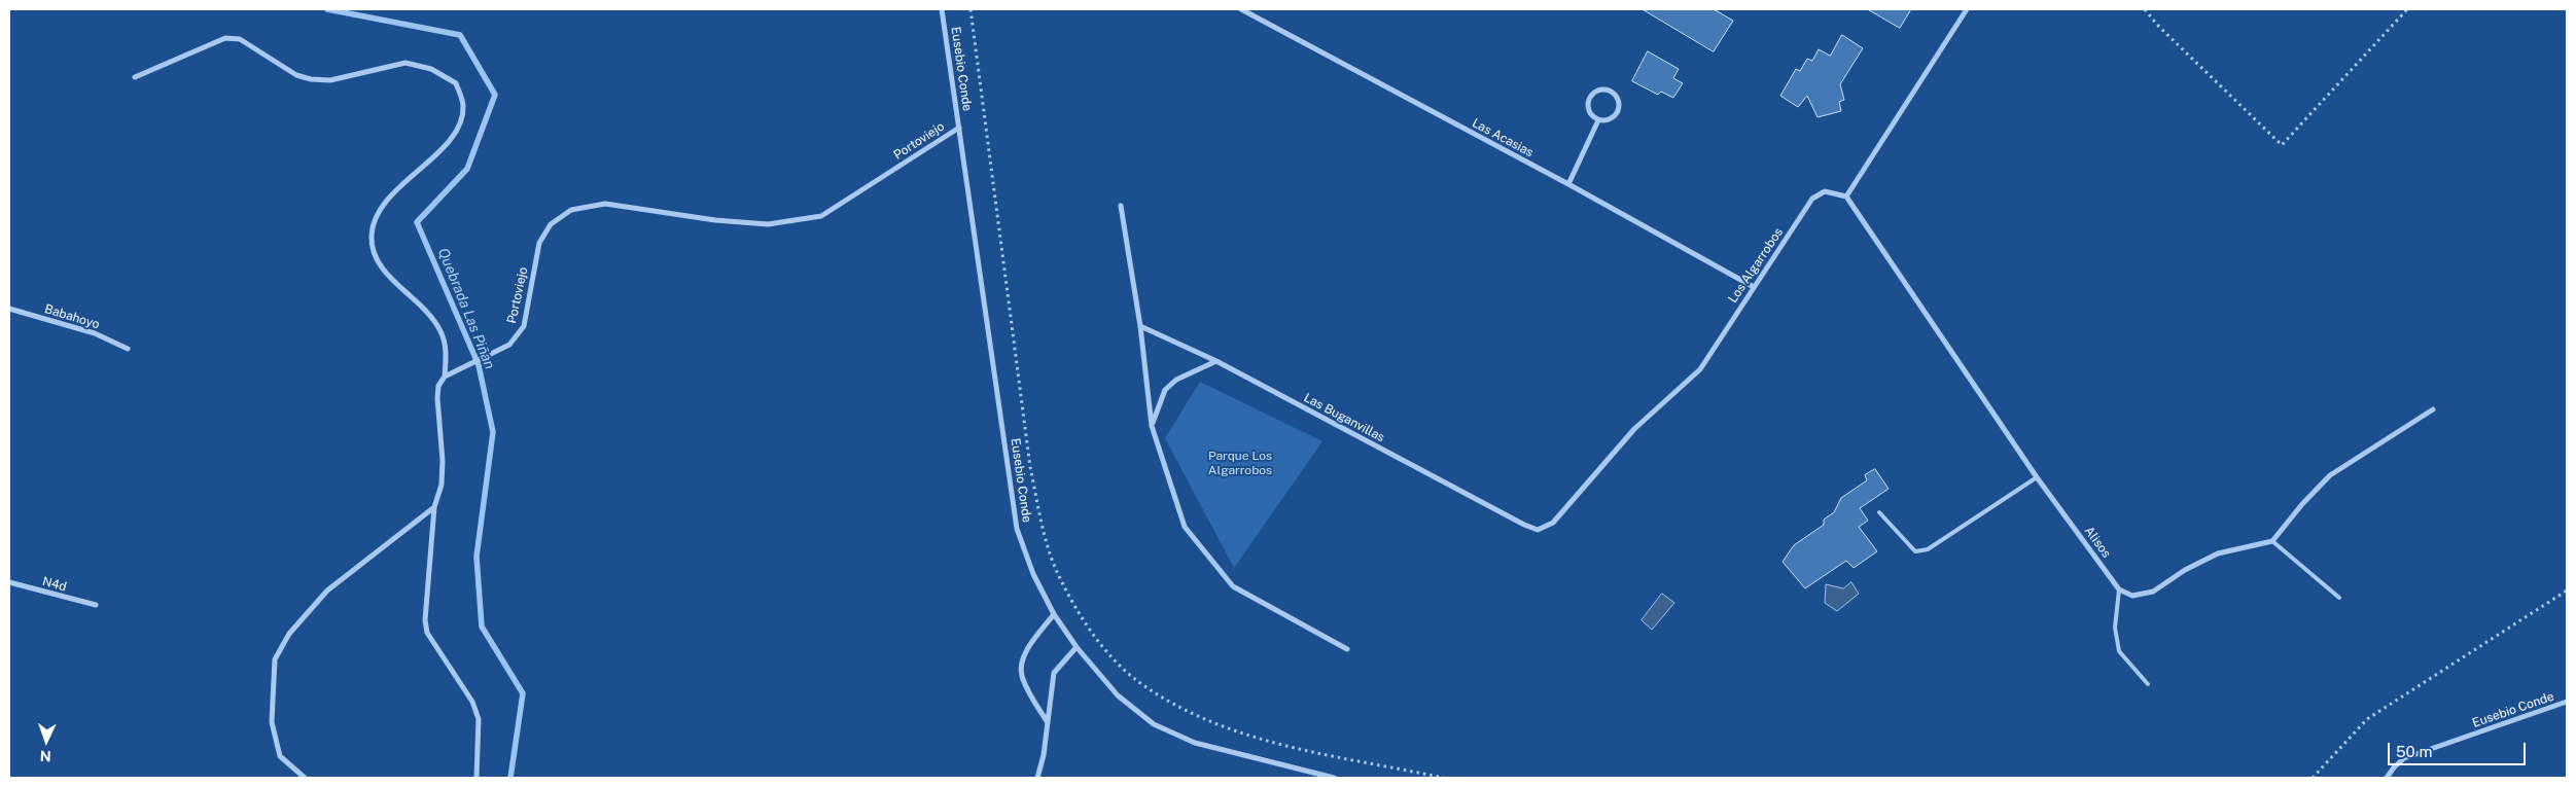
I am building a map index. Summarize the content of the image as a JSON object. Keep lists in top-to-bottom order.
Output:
{
  "streets": {
    "street": [
      "Eusebio Conde",
      "Las Acasias",
      "Portoviejo",
      "Los Algarrobos",
      "Babahoyo",
      "Las Buganvillas",
      "Alisos",
      "N4d"
    ]
  },
  "crossings": [
    ["Eusebio Conde", "Portoviejo"],
    ["Las Acasias", "Los Algarrobos"],
    ["Los Algarrobos", "Las Buganvillas"],
    ["Los Algarrobos", "Alisos"]
  ],
  "water": ["Quebrada Las Piñan"],
  "parks": ["Parque Los Algarrobos"],
  "scale_bar": "50 m",
  "north": "bottom"
}
